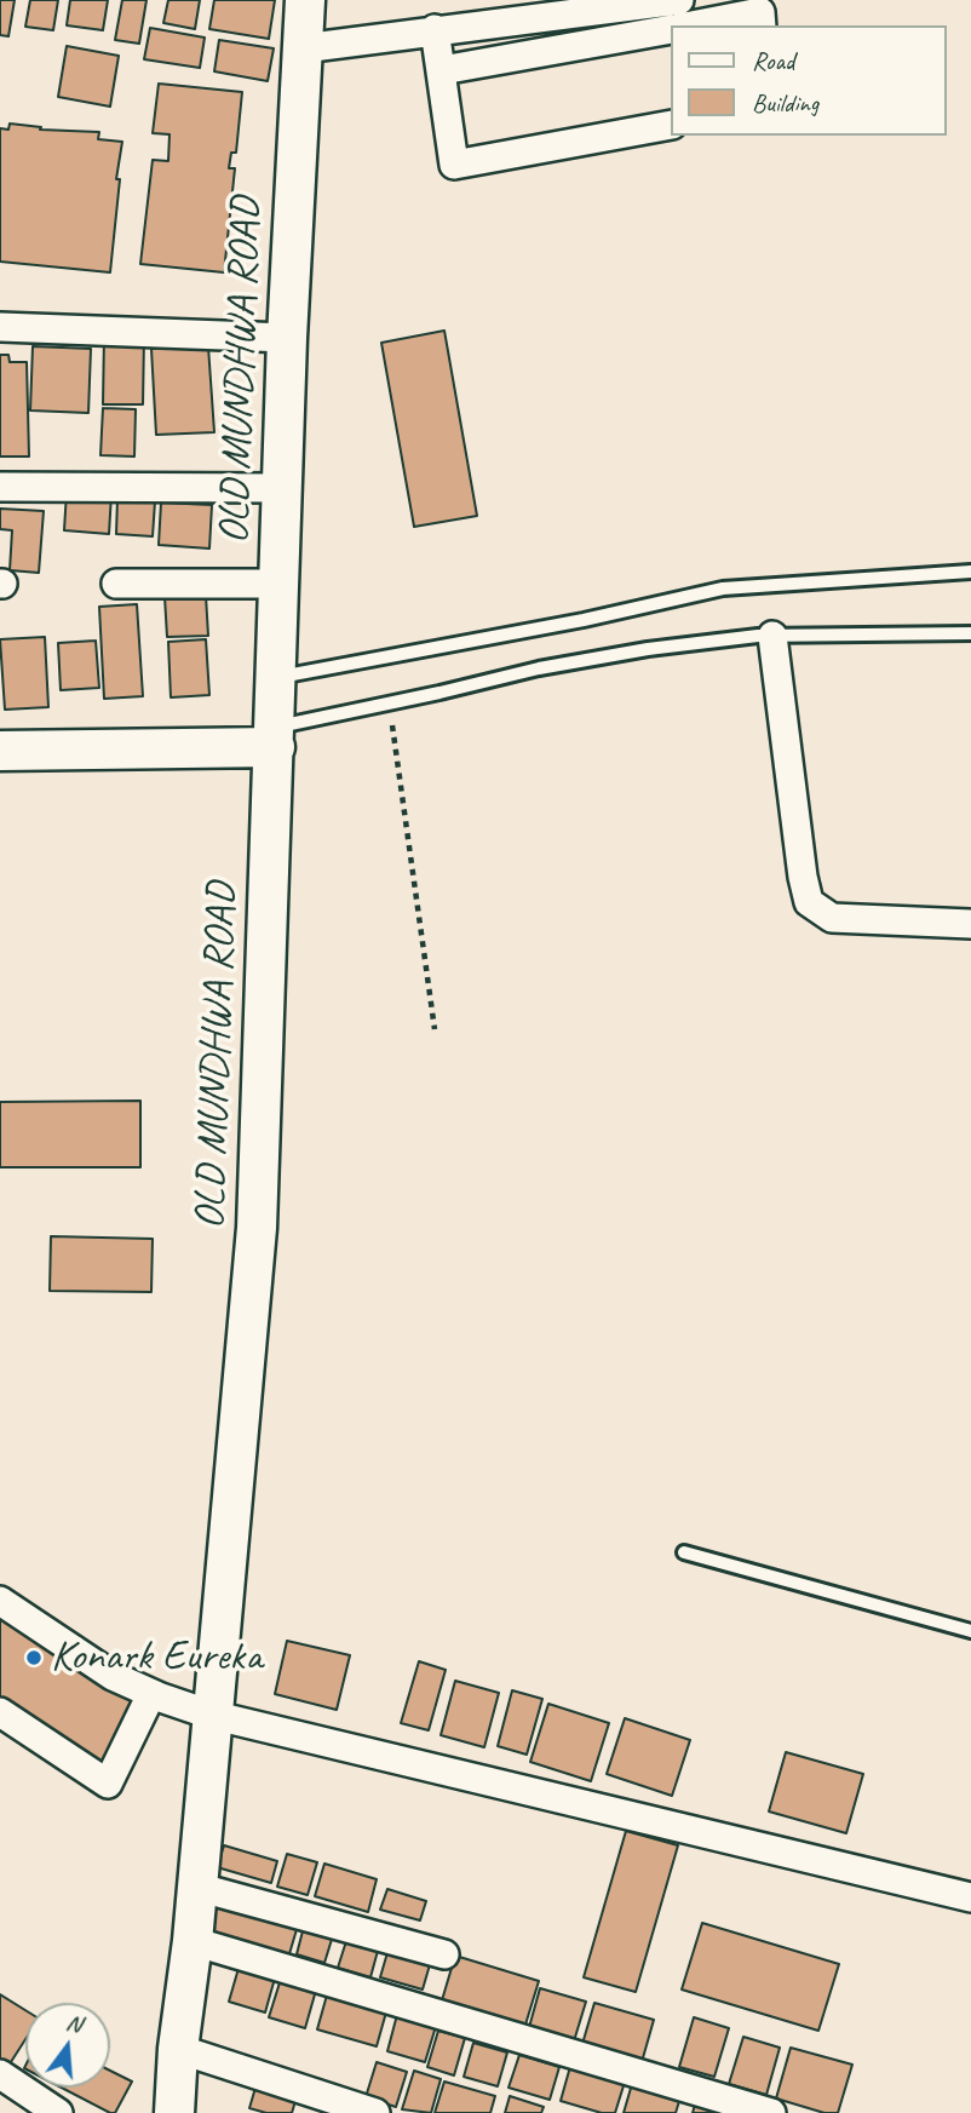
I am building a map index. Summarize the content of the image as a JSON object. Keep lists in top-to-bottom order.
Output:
{
  "streets": {
    "street": ["OLD MUNDHWA ROAD"]
  },
  "places": ["Konark Eureka"],
  "legend": ["Road", "Building"],
  "north": "top"
}
